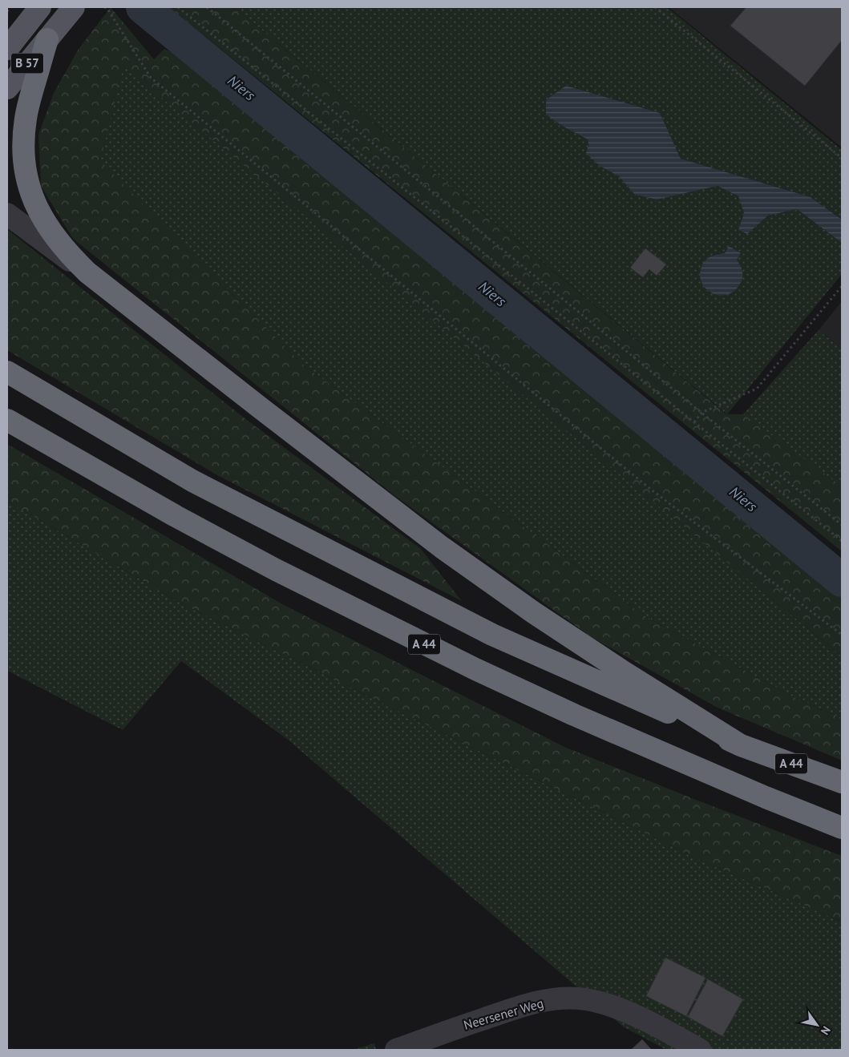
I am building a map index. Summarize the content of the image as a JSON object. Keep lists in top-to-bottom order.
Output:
{
  "streets": {
    "highway": ["A 44"],
    "main road": ["B 57"],
    "street": ["Neersener Weg"]
  },
  "water": ["Niers"],
  "north": "bottom right"
}
